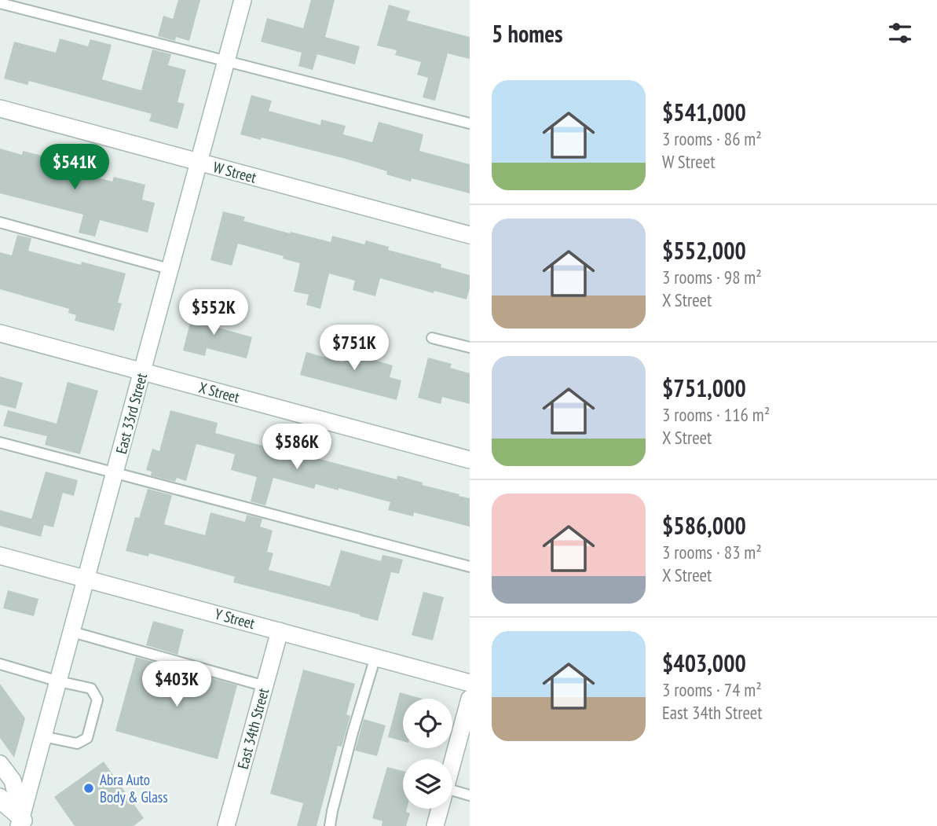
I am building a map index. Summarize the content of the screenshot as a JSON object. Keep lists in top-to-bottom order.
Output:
{
  "streets": {
    "street": [
      "W Street",
      "X Street",
      "East 33rd Street",
      "Y Street",
      "East 34th Street"
    ]
  },
  "crossings": [
    ["W Street", "East 33rd Street"],
    ["X Street", "East 33rd Street"],
    ["East 33rd Street", "Y Street"],
    ["Y Street", "East 34th Street"]
  ],
  "places": ["Abra Auto Body & Glass"],
  "page": {
    "heading": "5 homes",
    "list": [
      {
        "name": "$541,000",
        "note": "3 rooms · 86 m² · W Street"
      },
      {
        "name": "$552,000",
        "note": "3 rooms · 98 m² · X Street"
      },
      {
        "name": "$751,000",
        "note": "3 rooms · 116 m² · X Street"
      },
      {
        "name": "$586,000",
        "note": "3 rooms · 83 m² · X Street"
      },
      {
        "name": "$403,000",
        "note": "3 rooms · 74 m² · East 34th Street"
      }
    ],
    "price": [
      "$541K",
      "$552K",
      "$751K",
      "$586K",
      "$403K"
    ]
  }
}
